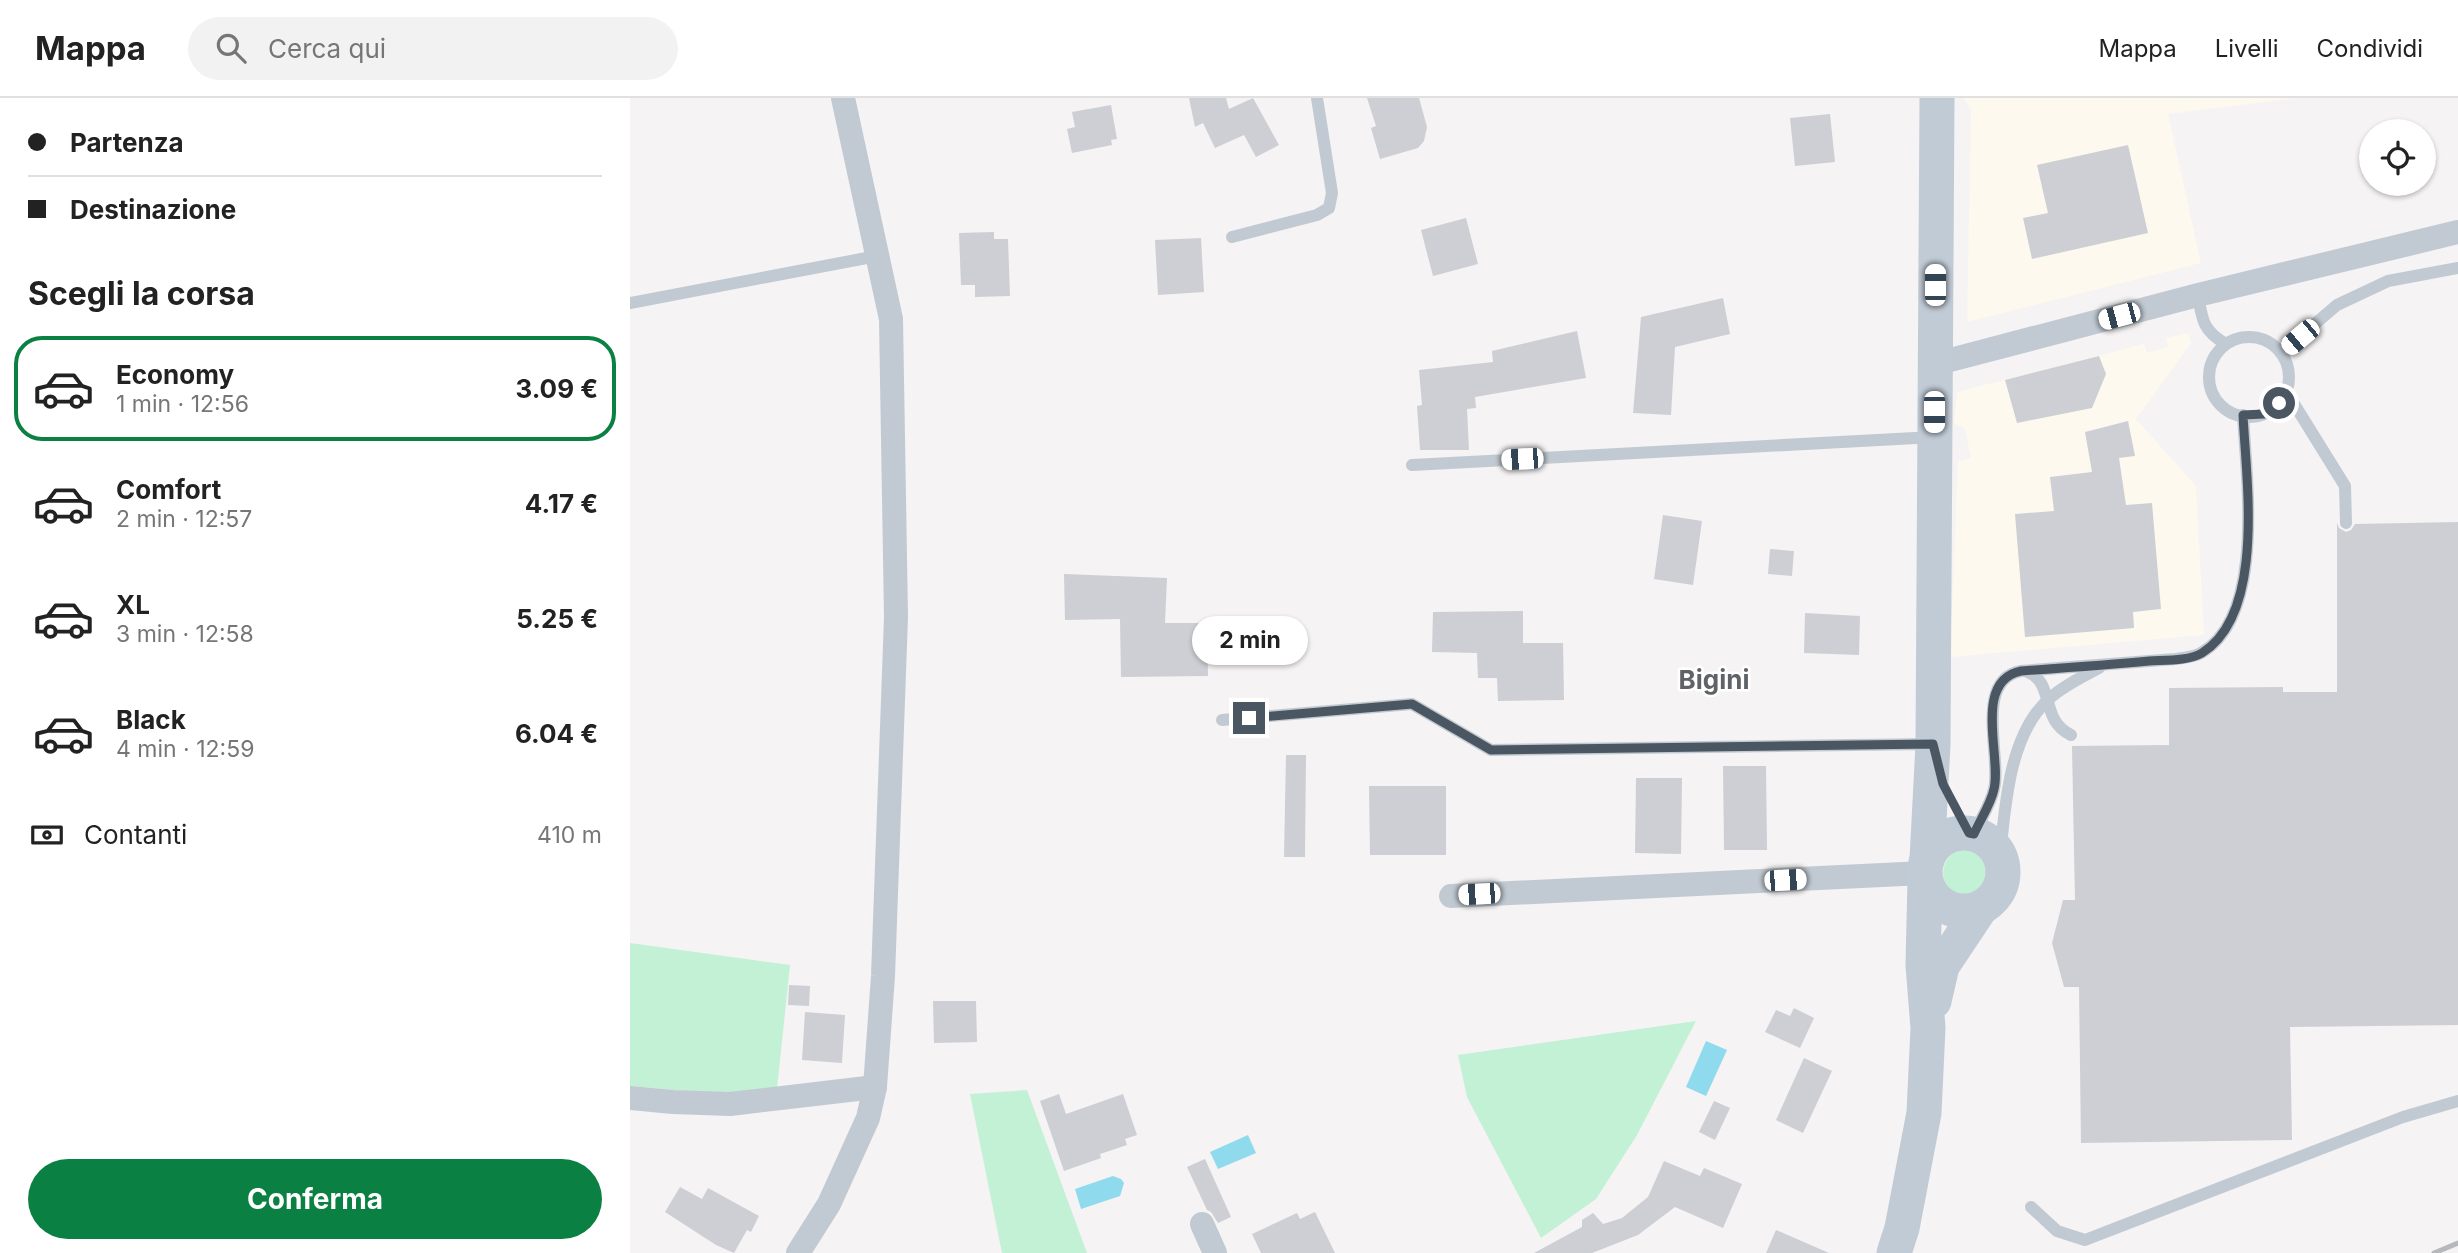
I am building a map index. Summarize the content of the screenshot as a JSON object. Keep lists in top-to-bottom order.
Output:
{
  "districts": ["Bigini"],
  "page": {
    "header": "Mappa",
    "search": "Cerca qui",
    "nav": ["Mappa", "Livelli", "Condividi"],
    "banner": ["Partenza", "Destinazione"],
    "heading": "Scegli la corsa",
    "list": [
      {
        "name": "Economy",
        "note": "1 min · 12:56",
        "value": "3.09 €"
      },
      {
        "name": "Comfort",
        "note": "2 min · 12:57",
        "value": "4.17 €"
      },
      {
        "name": "XL",
        "note": "3 min · 12:58",
        "value": "5.25 €"
      },
      {
        "name": "Black",
        "note": "4 min · 12:59",
        "value": "6.04 €"
      }
    ],
    "bubble": "2 min",
    "pay": ["Contanti", "410 m"],
    "buttons": "Conferma"
  }
}
